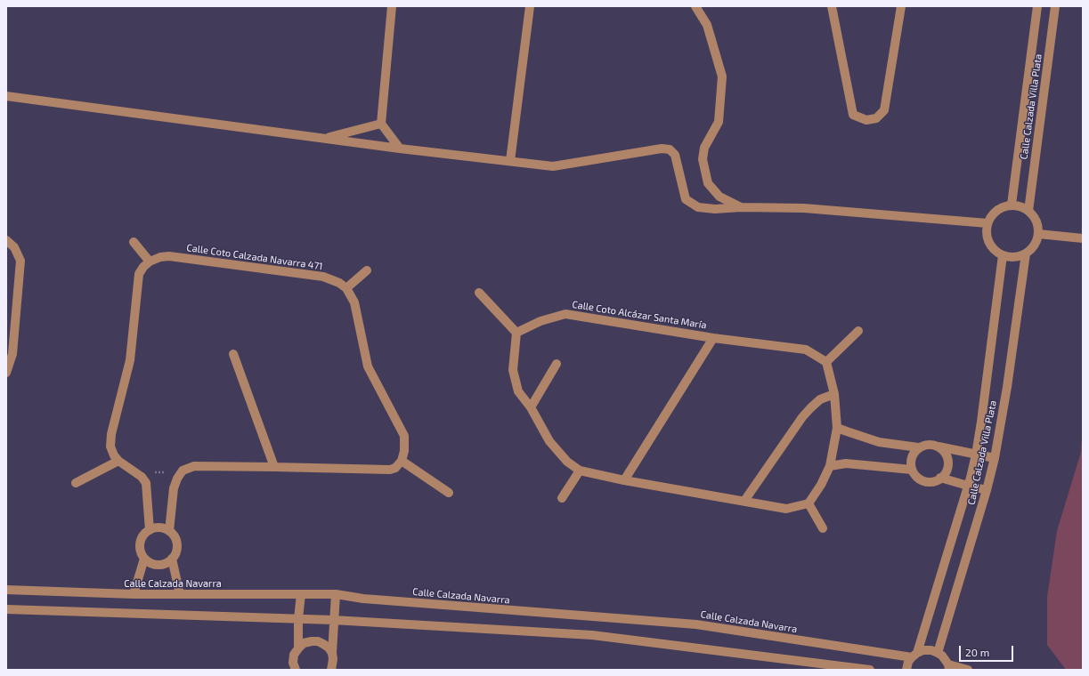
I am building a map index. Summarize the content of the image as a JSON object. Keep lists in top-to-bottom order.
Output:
{
  "streets": {
    "street": [
      "Calle Calzada Villa Plata",
      "Calle Coto Calzada Navarra 471",
      "Calle Coto Alcázar Santa María",
      "Calle Calzada Navarra"
    ]
  },
  "crossings": [
    ["Calle Calzada Villa Plata", "Calle Calzada Navarra"]
  ],
  "scale_bar": "20 m"
}
